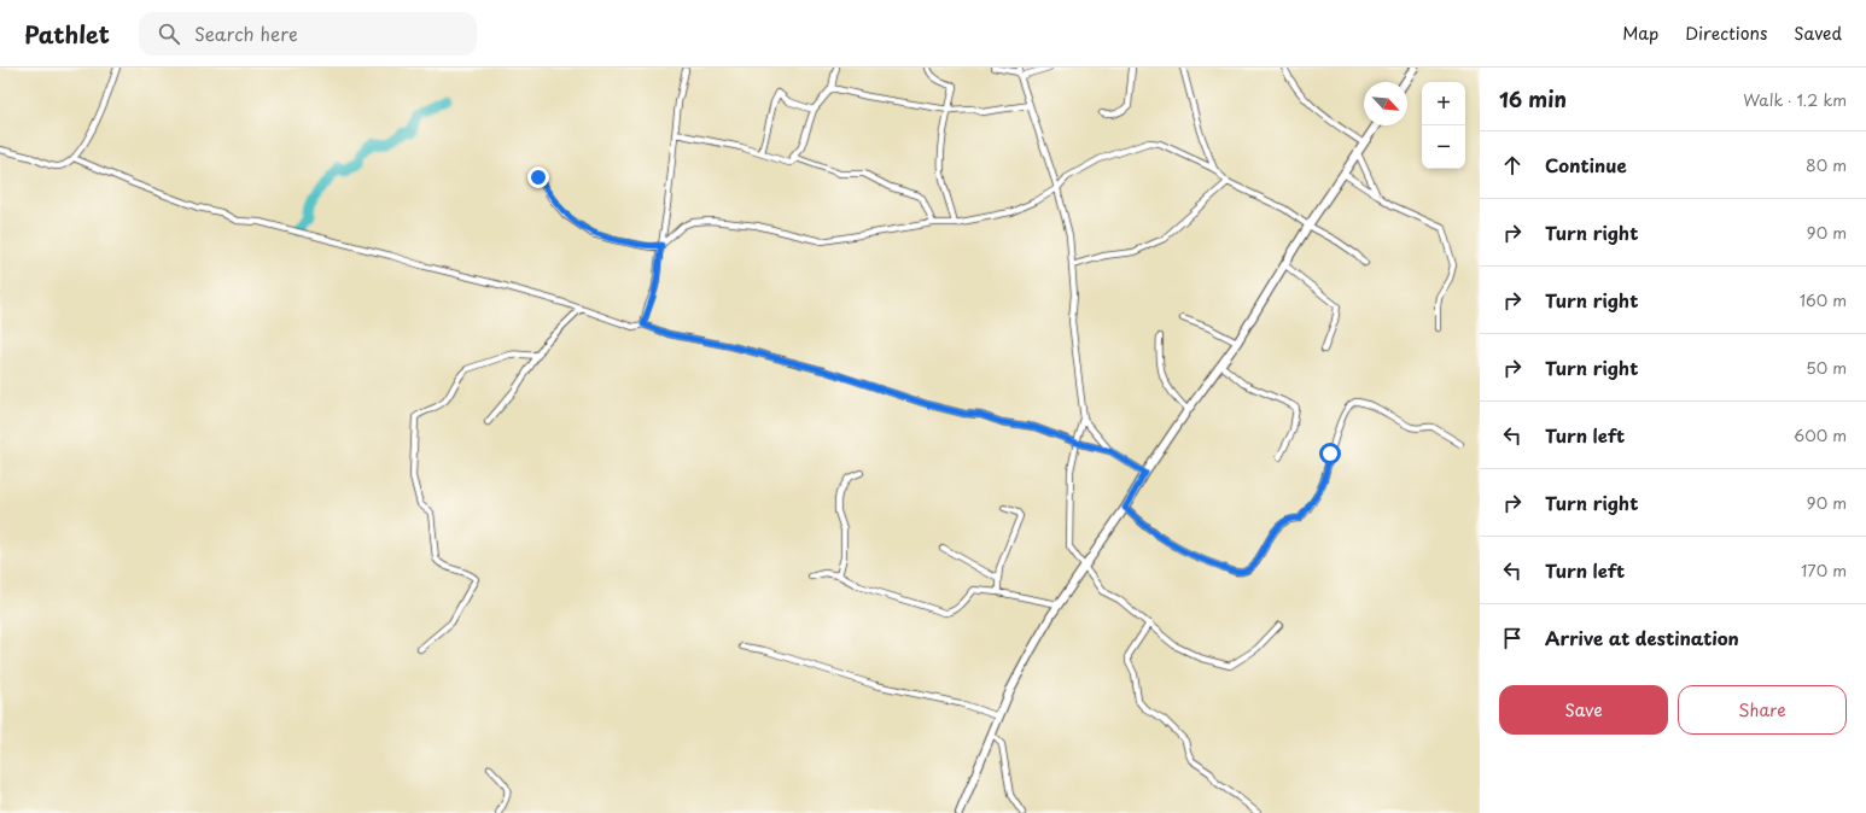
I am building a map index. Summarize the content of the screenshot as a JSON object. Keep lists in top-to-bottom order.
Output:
{
  "north": "bottom right",
  "page": {
    "header": "Pathlet",
    "search": "Search here",
    "nav": ["Map", "Directions", "Saved"],
    "heading": ["16 min", "Walk · 1.2 km"],
    "map_buttons": ["+", "−"],
    "list": [
      ["Continue", "80 m"],
      ["Turn right", "90 m"],
      ["Turn right", "160 m"],
      ["Turn right", "50 m"],
      ["Turn left", "600 m"],
      ["Turn right", "90 m"],
      ["Turn left", "170 m"],
      "Arrive at destination"
    ],
    "buttons": ["Save", "Share"]
  }
}
